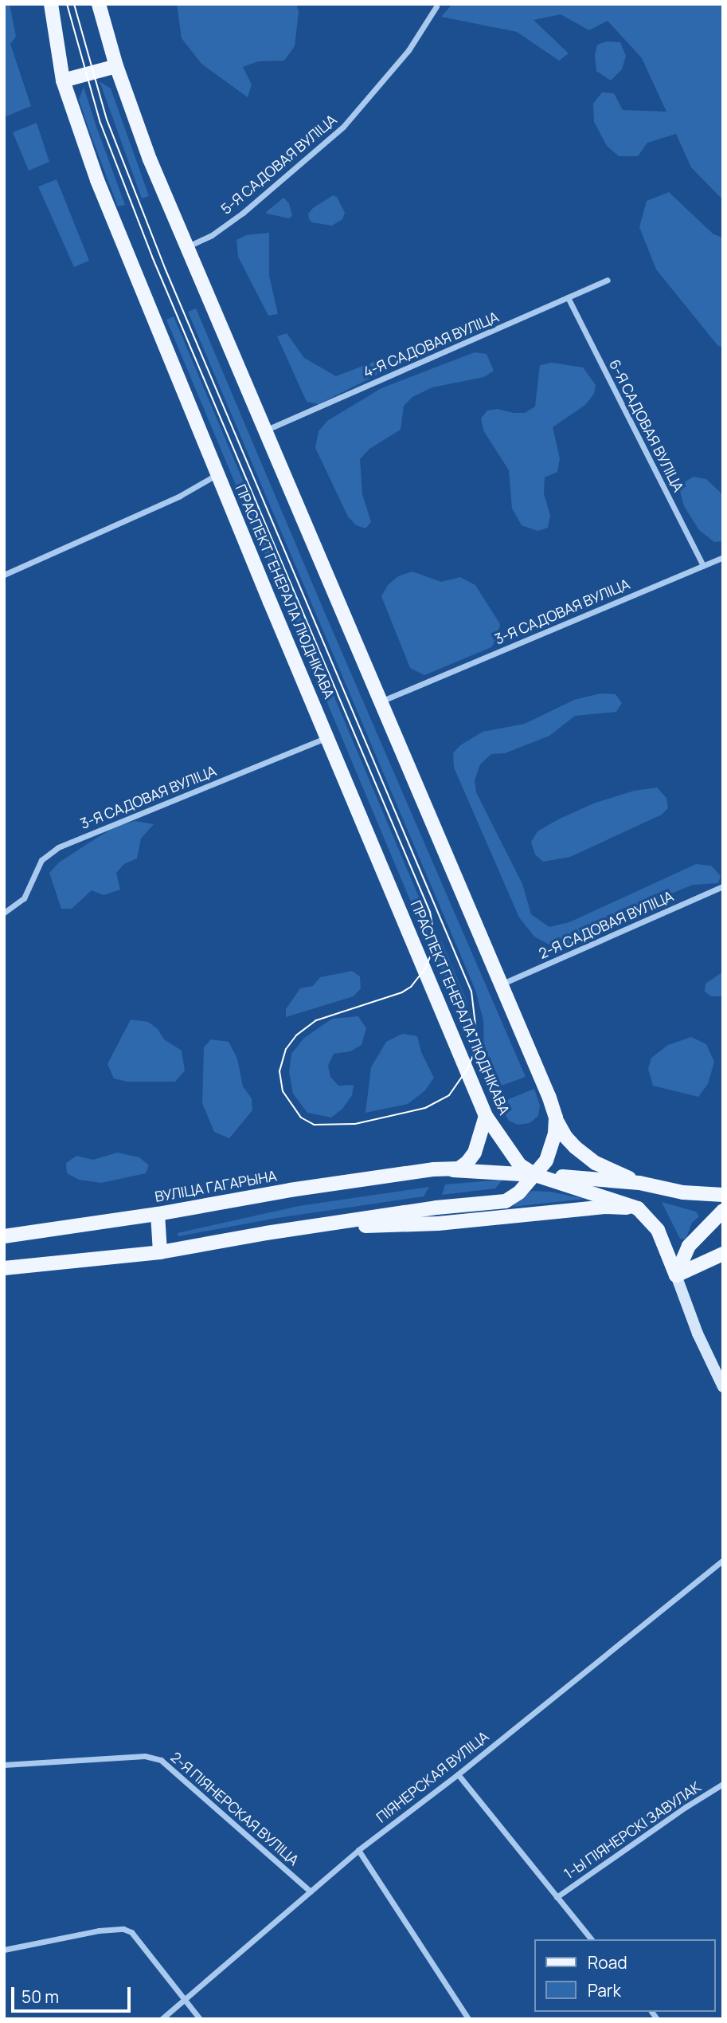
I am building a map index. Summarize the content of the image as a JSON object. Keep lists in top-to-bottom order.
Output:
{
  "streets": {
    "main road": ["ПРАСПЕКТ ГЕНЕРАЛА ЛЮДНІКАВА", "ВУЛІЦА ГАГАРЫНА"],
    "street": [
      "5-Я САДОВАЯ ВУЛІЦА",
      "4-Я САДОВАЯ ВУЛІЦА",
      "6-Я САДОВАЯ ВУЛІЦА",
      "3-Я САДОВАЯ ВУЛІЦА",
      "2-Я САДОВАЯ ВУЛІЦА",
      "ПІЯНЕРСКАЯ ВУЛІЦА",
      "2-Я ПІЯНЕРСКАЯ ВУЛІЦА",
      "1-Ы ПІЯНЕРСКІ ЗАВУЛАК"
    ]
  },
  "crossings": [
    ["4-Я САДОВАЯ ВУЛІЦА", "6-Я САДОВАЯ ВУЛІЦА"],
    ["6-Я САДОВАЯ ВУЛІЦА", "3-Я САДОВАЯ ВУЛІЦА"],
    ["ПРАСПЕКТ ГЕНЕРАЛА ЛЮДНІКАВА", "3-Я САДОВАЯ ВУЛІЦА"],
    ["ПРАСПЕКТ ГЕНЕРАЛА ЛЮДНІКАВА", "ВУЛІЦА ГАГАРЫНА"],
    ["ПІЯНЕРСКАЯ ВУЛІЦА", "2-Я ПІЯНЕРСКАЯ ВУЛІЦА"]
  ],
  "legend": ["Road", "Park"],
  "scale_bar": "50 m"
}
